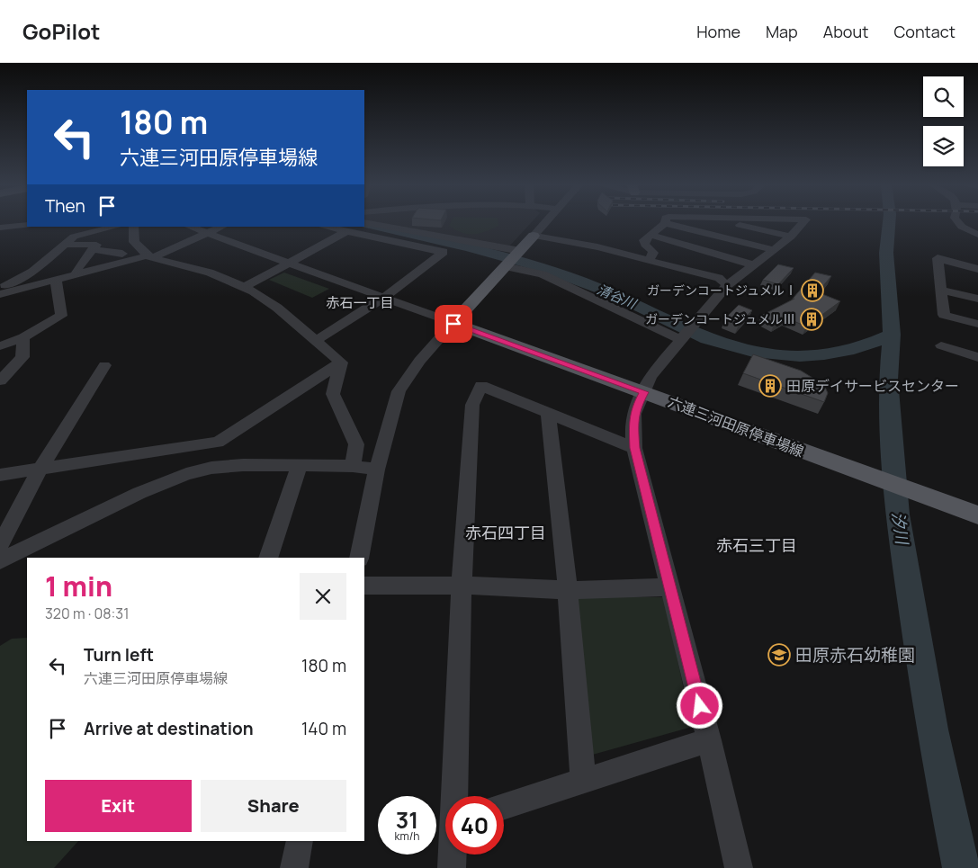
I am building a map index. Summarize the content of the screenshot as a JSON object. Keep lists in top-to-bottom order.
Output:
{
  "streets": {
    "main road": ["六連三河田原停車場線"]
  },
  "districts": ["赤石一丁目", "赤石四丁目", "赤石三丁目"],
  "water": ["清谷川", "汐川"],
  "places": {
    "building": ["ガーデンコートジュメルⅠ", "ガーデンコートジュメルⅢ", "田原デイサービスセンター"],
    "school or university": ["田原赤石幼稚園"]
  },
  "page": {
    "header": "GoPilot",
    "nav": [
      "Home",
      "Map",
      "About",
      "Contact"
    ],
    "turn": ["180 m", "六連三河田原停車場線"],
    "then": "Then",
    "heading": ["1 min", "320 m · 08:31"],
    "list": [
      {
        "name": "Turn left",
        "note": "六連三河田原停車場線",
        "value": "180 m"
      },
      {
        "name": "Arrive at destination",
        "value": "140 m"
      }
    ],
    "buttons": ["Exit", "Share"],
    "speed": "31 km/h",
    "limit": "40"
  }
}
